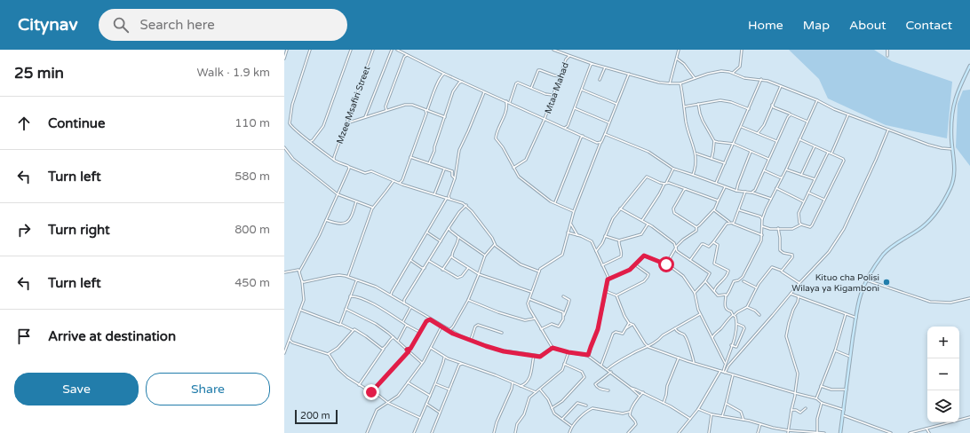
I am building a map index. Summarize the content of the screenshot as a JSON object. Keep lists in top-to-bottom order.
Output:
{
  "streets": {
    "street": ["Mtaa Mahad", "Mzee Msafiri Street"]
  },
  "places": ["Kituo cha Polisi Wilaya ya Kigamboni"],
  "scale_bar": "200 m",
  "page": {
    "header": "Citynav",
    "search": "Search here",
    "nav": [
      "Home",
      "Map",
      "About",
      "Contact"
    ],
    "heading": ["25 min", "Walk · 1.9 km"],
    "list": [
      ["Continue", "110 m"],
      ["Turn left", "580 m"],
      ["Turn right", "800 m"],
      ["Turn left", "450 m"],
      "Arrive at destination"
    ],
    "map_buttons": ["+", "−"],
    "buttons": ["Save", "Share"],
    "scale": "200 m"
  }
}
